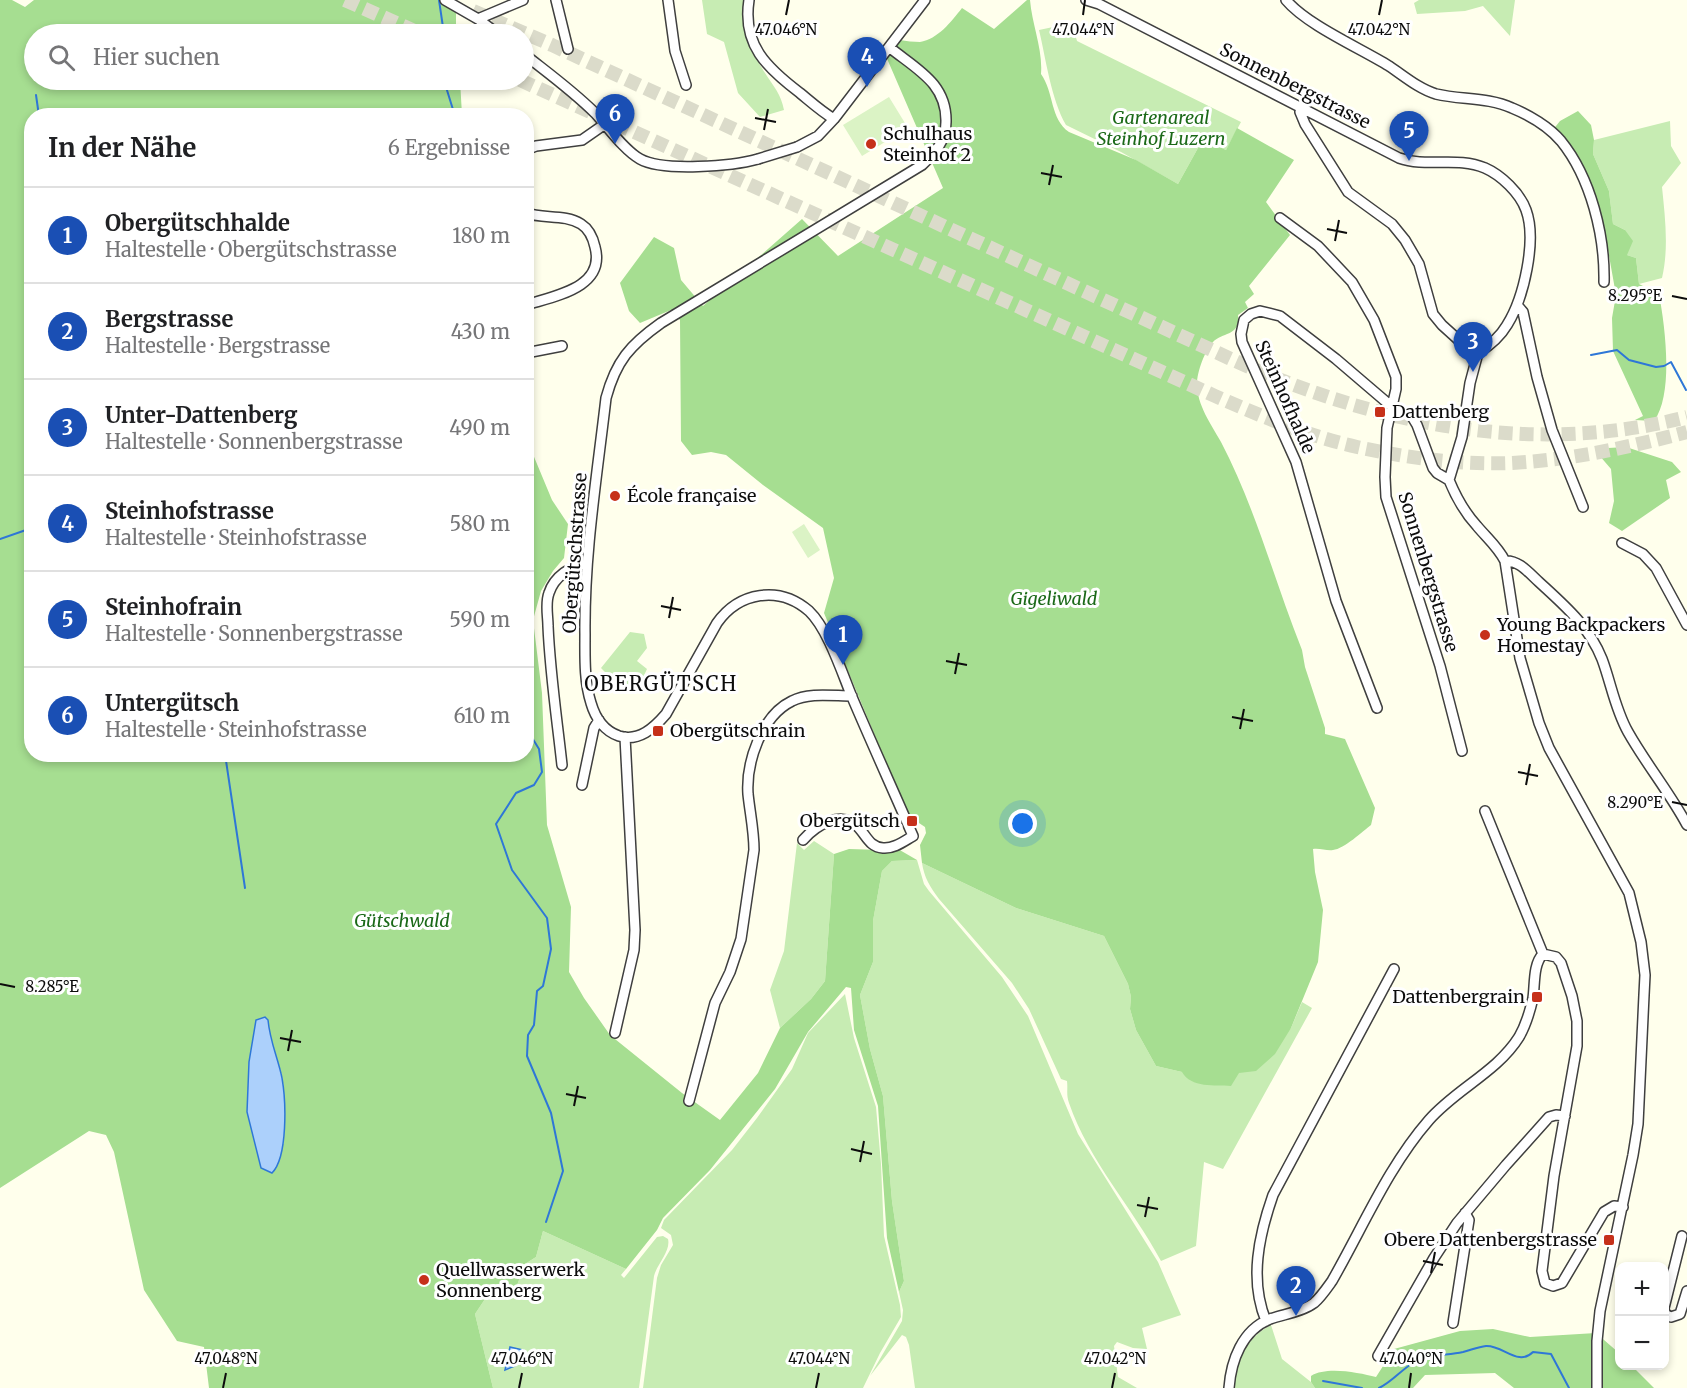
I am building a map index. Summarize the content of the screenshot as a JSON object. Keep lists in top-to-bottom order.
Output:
{
  "streets": {
    "street": ["Sonnenbergstrasse", "Steinhofhalde", "Obergütschstrasse"]
  },
  "crossings": [
    ["Sonnenbergstrasse", "Steinhofhalde"]
  ],
  "districts": ["OBERGÜTSCH"],
  "parks": ["Gartenareal Steinhof Luzern", "Gigeliwald", "Gütschwald"],
  "places": {
    "other": [
      "Schulhaus Steinhof 2",
      "École française",
      "Young Backpackers Homestay",
      "Quellwasserwerk Sonnenberg"
    ],
    "transit": [
      "Dattenberg",
      "Obergütschrain",
      "Obergütsch",
      "Dattenbergrain",
      "Obere Dattenbergstrasse"
    ]
  },
  "page": {
    "search": "Hier suchen",
    "pins": [
      "4",
      "6",
      "5",
      "3",
      "1",
      "2"
    ],
    "heading": ["In der Nähe", "6 Ergebnisse"],
    "list": [
      {
        "mark": "1",
        "name": "Obergütschhalde",
        "note": "Haltestelle · Obergütschstrasse",
        "value": "180 m"
      },
      {
        "mark": "2",
        "name": "Bergstrasse",
        "note": "Haltestelle · Bergstrasse",
        "value": "430 m"
      },
      {
        "mark": "3",
        "name": "Unter-Dattenberg",
        "note": "Haltestelle · Sonnenbergstrasse",
        "value": "490 m"
      },
      {
        "mark": "4",
        "name": "Steinhofstrasse",
        "note": "Haltestelle · Steinhofstrasse",
        "value": "580 m"
      },
      {
        "mark": "5",
        "name": "Steinhofrain",
        "note": "Haltestelle · Sonnenbergstrasse",
        "value": "590 m"
      },
      {
        "mark": "6",
        "name": "Untergütsch",
        "note": "Haltestelle · Steinhofstrasse",
        "value": "610 m"
      }
    ],
    "map_buttons": ["+", "−"]
  },
  "coordinates": [
    "47.046°N",
    "47.044°N",
    "47.042°N",
    "8.295°E",
    "8.290°E",
    "8.285°E",
    "47.048°N",
    "47.040°N"
  ]
}
